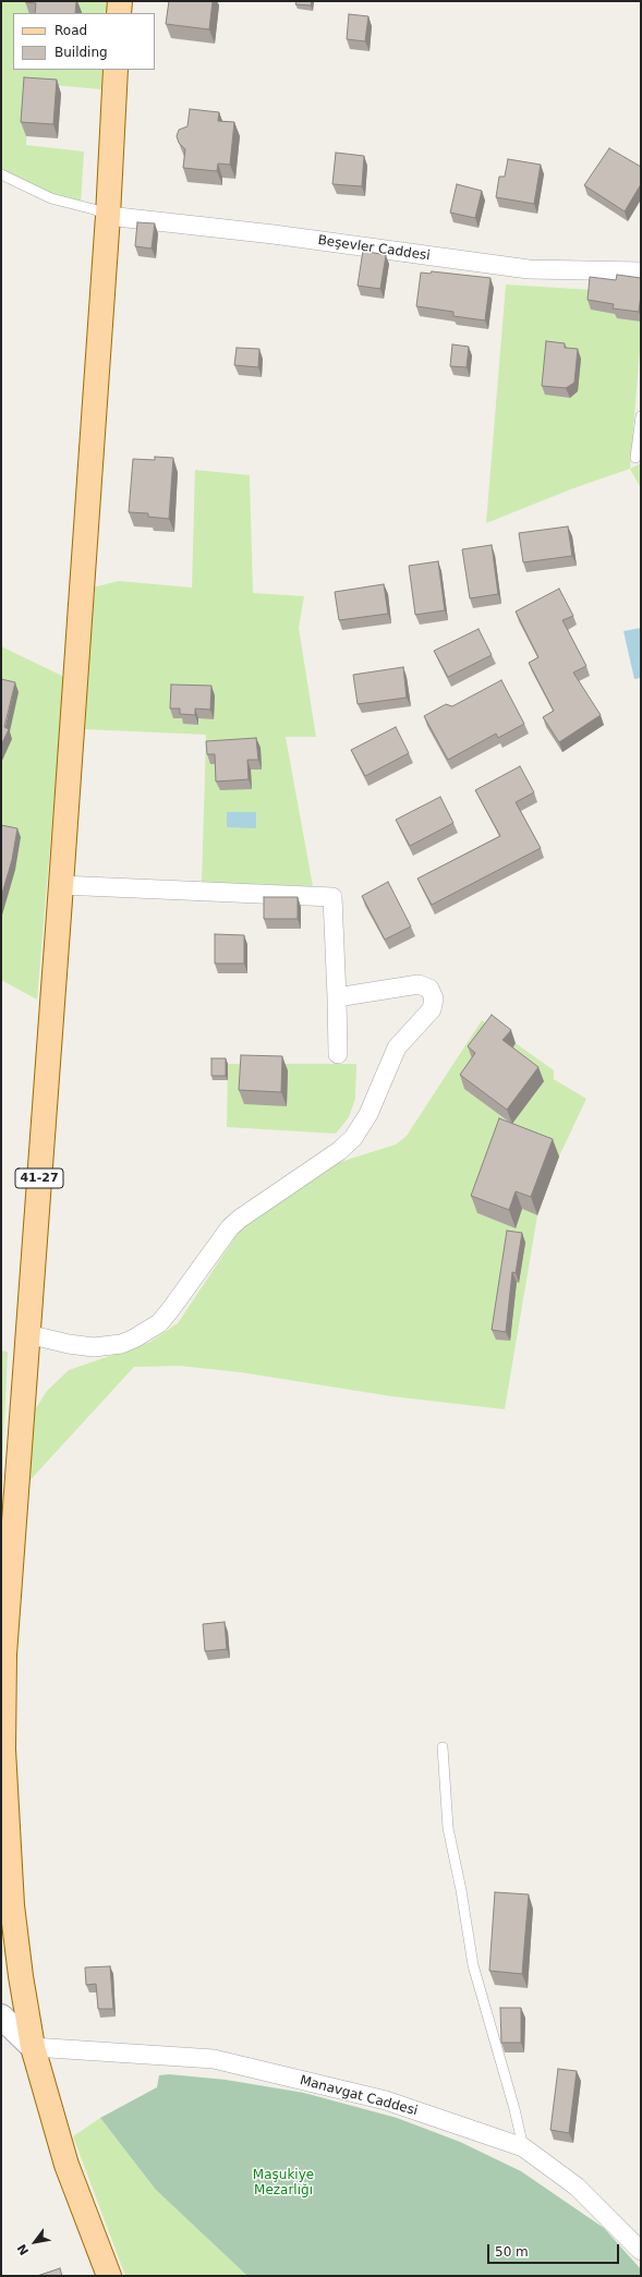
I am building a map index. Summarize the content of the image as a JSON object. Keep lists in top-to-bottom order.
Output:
{
  "streets": {
    "main road": ["41-27"],
    "street": ["Beşevler Caddesi", "Manavgat Caddesi"]
  },
  "crossings": [
    ["Beşevler Caddesi", "41-27"],
    ["41-27", "Manavgat Caddesi"]
  ],
  "parks": ["Maşukiye Mezarlığı"],
  "legend": ["Road", "Building"],
  "scale_bar": "50 m",
  "north": "bottom left"
}
